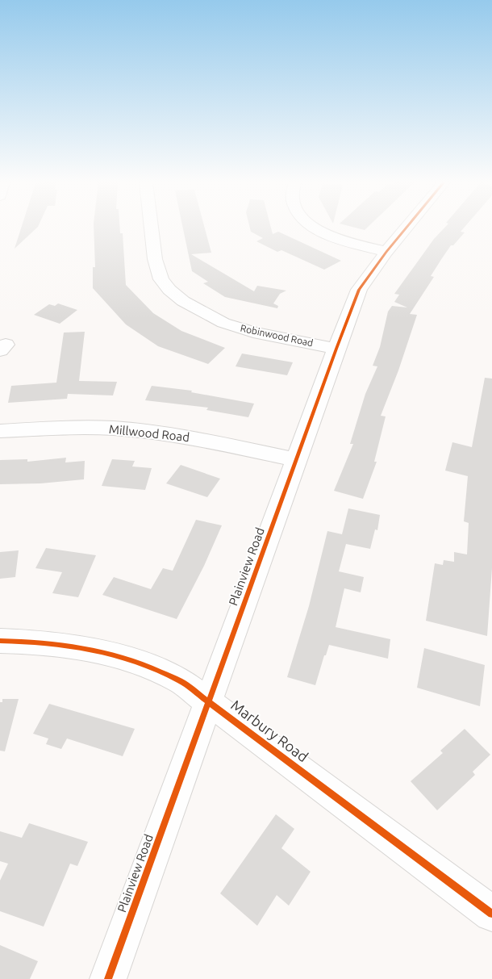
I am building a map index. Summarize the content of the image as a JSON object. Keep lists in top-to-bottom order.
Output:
{
  "streets": {
    "street": [
      "Robinwood Road",
      "Millwood Road",
      "Plainview Road",
      "Marbury Road"
    ]
  },
  "crossings": [
    ["Robinwood Road", "Plainview Road"],
    ["Millwood Road", "Plainview Road"],
    ["Plainview Road", "Marbury Road"]
  ]
}
